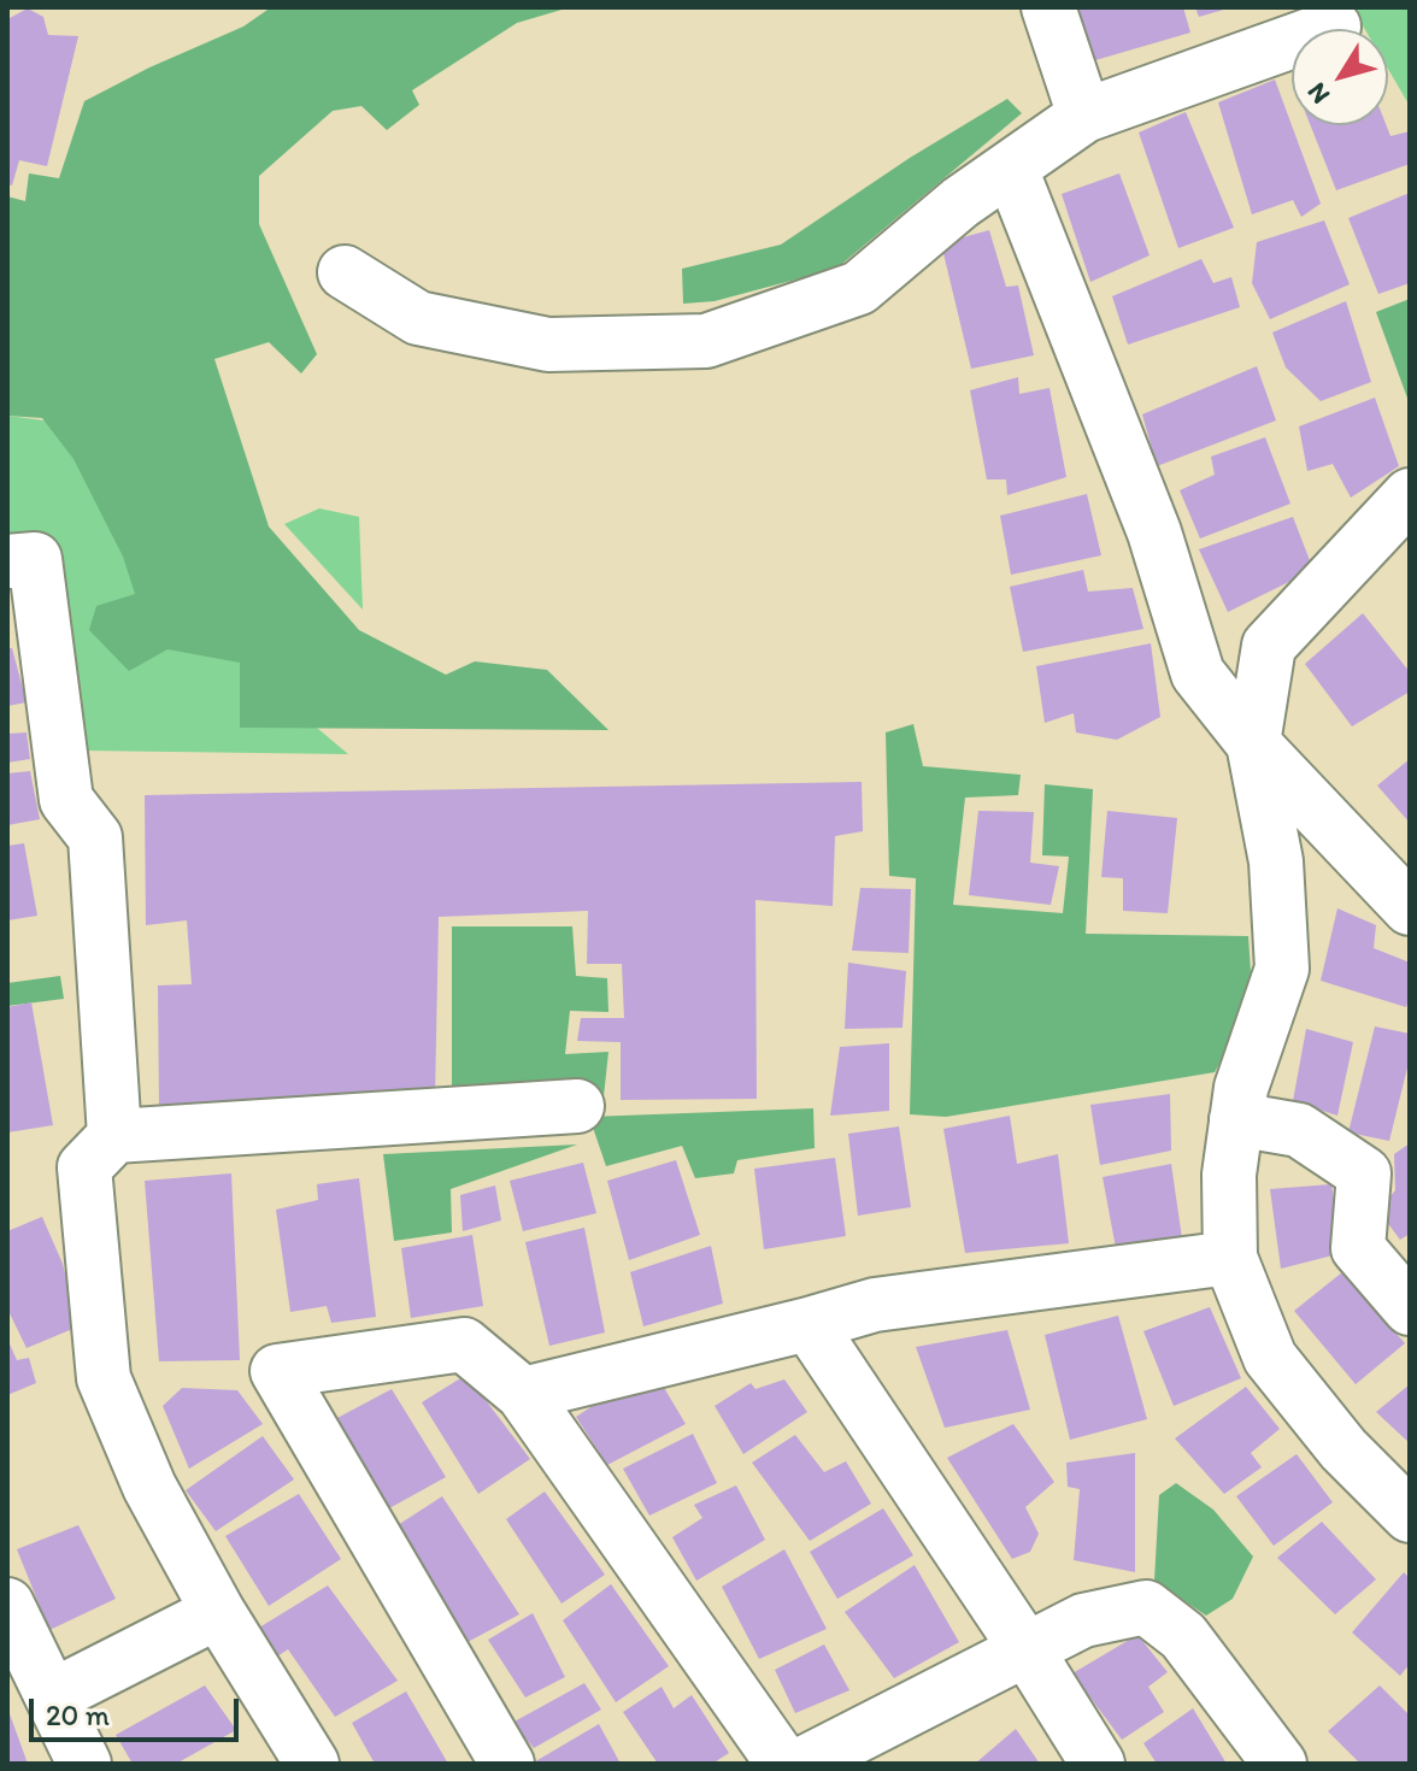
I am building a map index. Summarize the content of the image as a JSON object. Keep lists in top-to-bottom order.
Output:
{
  "scale_bar": "20 m",
  "north": "bottom left"
}
